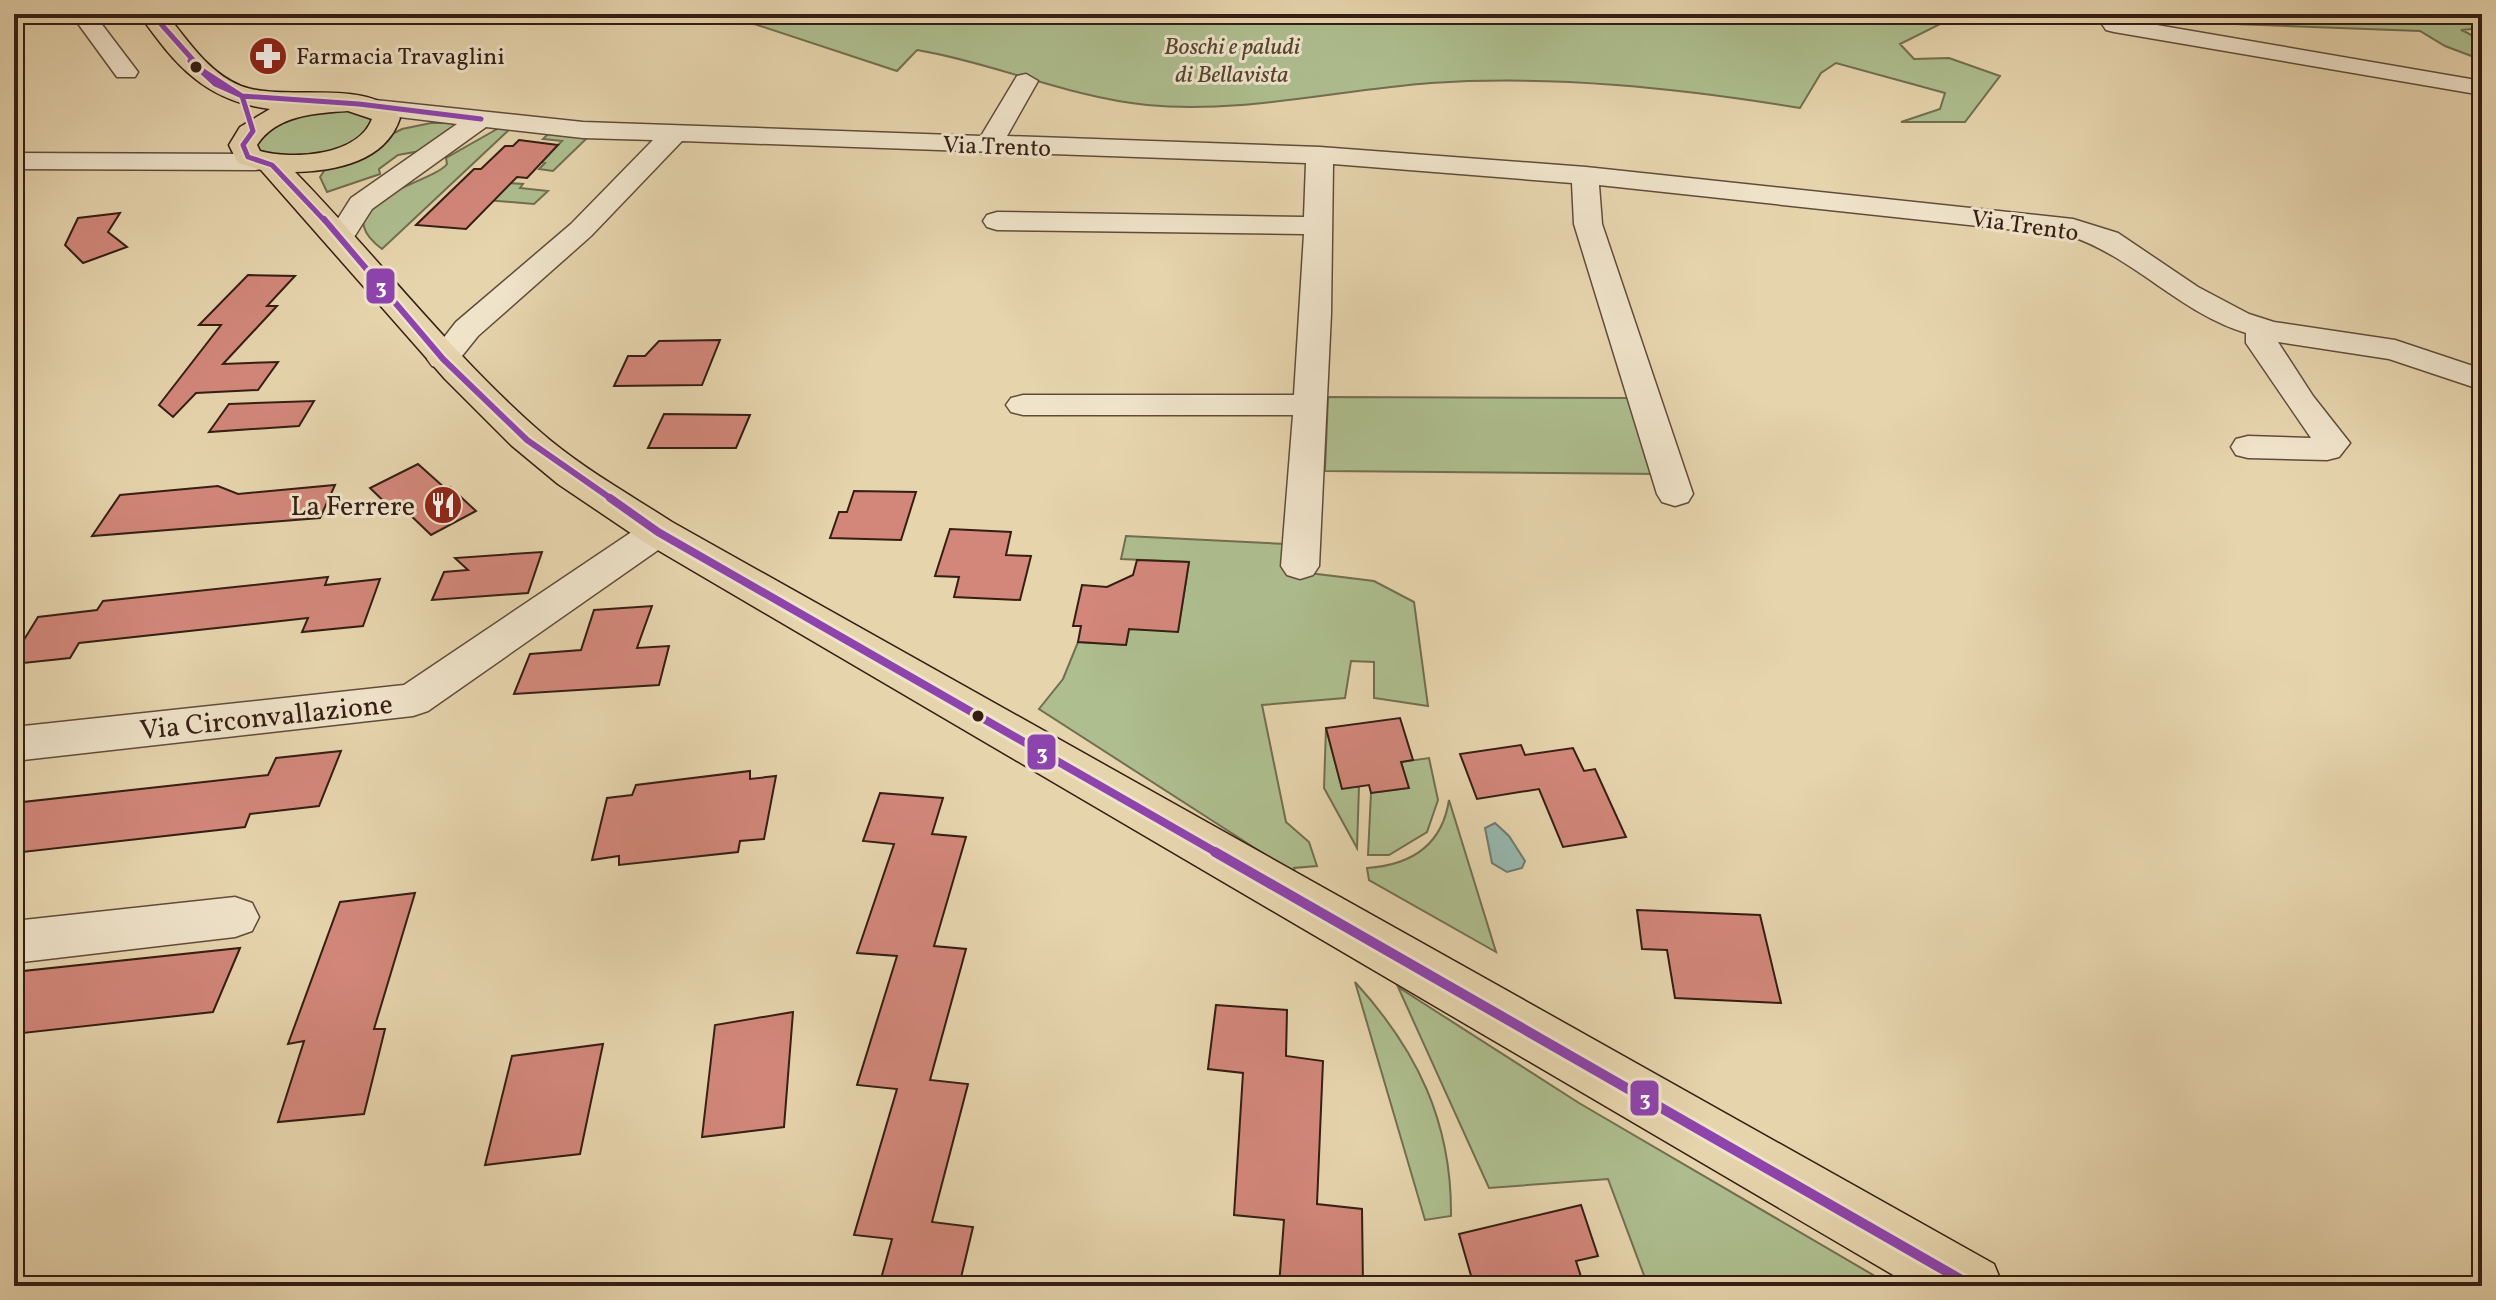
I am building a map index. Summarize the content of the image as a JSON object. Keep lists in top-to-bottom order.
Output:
{
  "streets": {
    "street": ["Via Trento", "Via Circonvallazione"]
  },
  "parks": ["Boschi e paludi di Bellavista"],
  "places": {
    "pharmacy": ["Farmacia Travaglini"],
    "restaurant": ["La Ferrere"]
  },
  "lines": ["transit line 3"]
}
